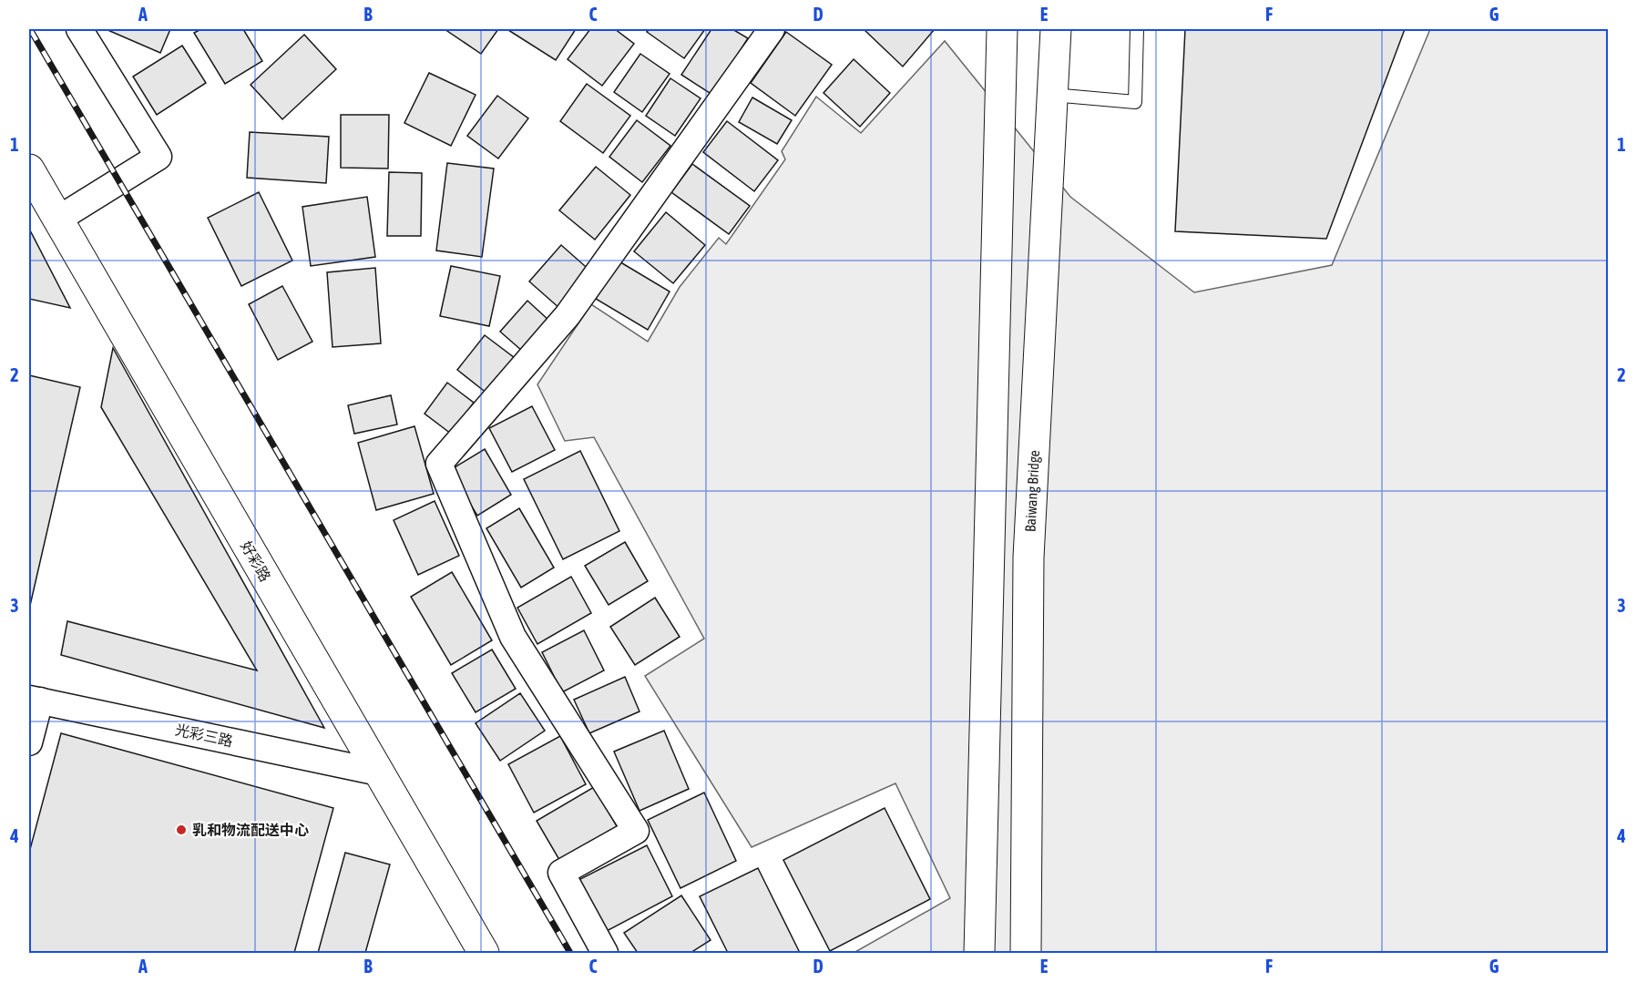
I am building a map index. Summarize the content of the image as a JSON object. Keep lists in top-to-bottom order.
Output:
{
  "streets": {
    "main road": ["Baiwang Bridge", "好彩路"],
    "street": ["光彩三路"]
  },
  "crossings": [
    ["好彩路", "光彩三路"]
  ],
  "places": ["乳和物流配送中心"],
  "grid": {
    "columns": [
      "A",
      "B",
      "C",
      "D",
      "E",
      "F",
      "G"
    ],
    "rows": [
      "1",
      "2",
      "3",
      "4"
    ]
  }
}
